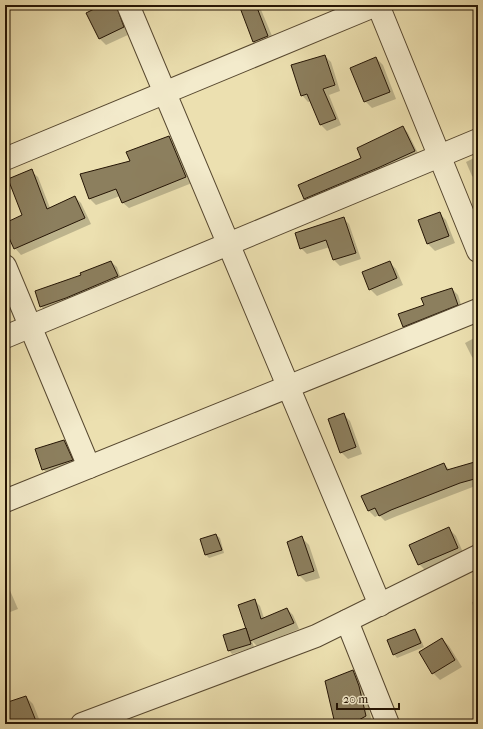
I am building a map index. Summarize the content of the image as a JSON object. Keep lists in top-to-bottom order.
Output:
{
  "scale_bar": "20 m"
}
